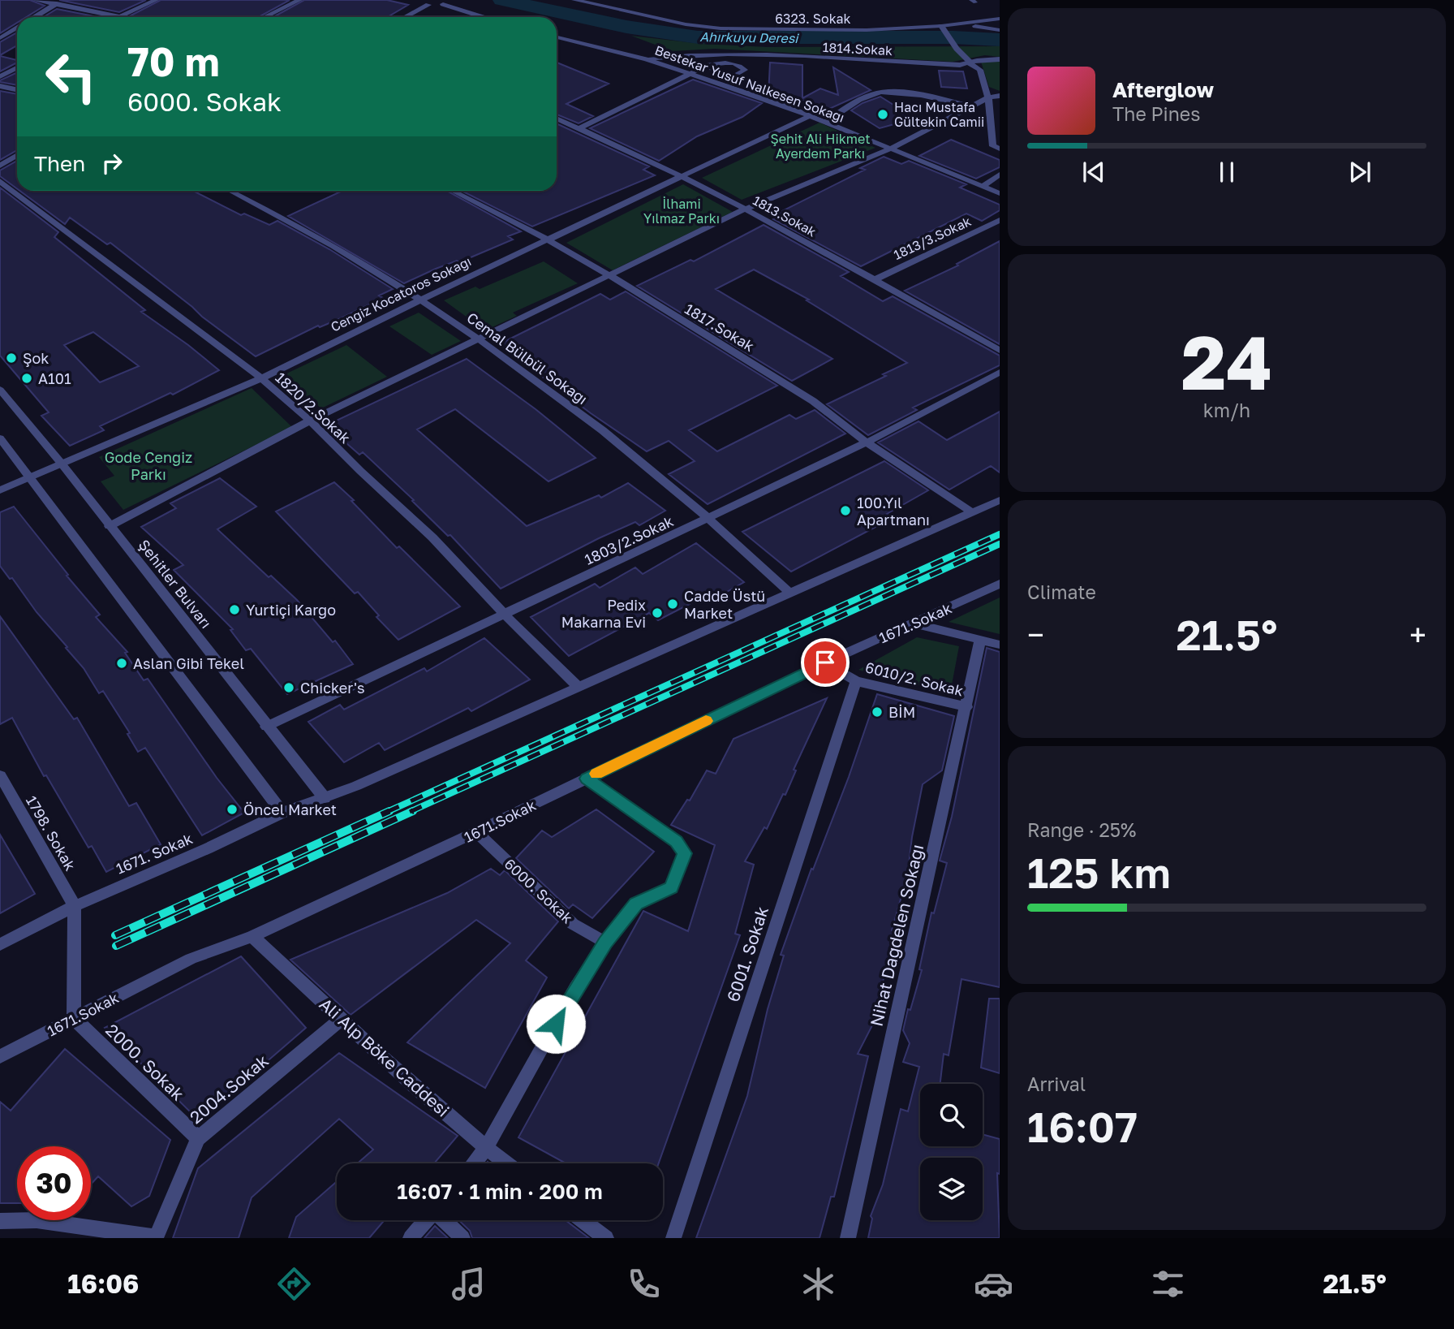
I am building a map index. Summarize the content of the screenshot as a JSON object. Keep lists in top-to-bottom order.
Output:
{
  "streets": {
    "street": [
      "6323. Sokak",
      "1814.Sokak",
      "Bestekar Yusuf Nalkesen Sokağı",
      "1813.Sokak",
      "1813/3.Sokak",
      "Cengiz Kocatoros Sokağı",
      "1817.Sokak",
      "Cemal Bülbül Sokağı",
      "1820/2.Sokak",
      "1803/2.Sokak",
      "Şehitler Bulvarı",
      "1671.Sokak",
      "6010/2. Sokak",
      "1798. Sokak",
      "1671. Sokak",
      "6000. Sokak",
      "Nihat Dağdelen Sokağı",
      "6001. Sokak",
      "Ali Alp Böke Caddesi",
      "2000. Sokak",
      "2004.Sokak"
    ]
  },
  "crossings": [
    ["1814.Sokak", "Bestekar Yusuf Nalkesen Sokağı"],
    ["Bestekar Yusuf Nalkesen Sokağı", "Cengiz Kocatoros Sokağı"],
    ["1813.Sokak", "1813/3.Sokak"],
    ["1813.Sokak", "Cengiz Kocatoros Sokağı"],
    ["Cengiz Kocatoros Sokağı", "1817.Sokak"],
    ["Cengiz Kocatoros Sokağı", "Cemal Bülbül Sokağı"],
    ["Cengiz Kocatoros Sokağı", "1820/2.Sokak"],
    ["Cengiz Kocatoros Sokağı", "Şehitler Bulvarı"],
    ["1817.Sokak", "1803/2.Sokak"],
    ["Cemal Bülbül Sokağı", "1803/2.Sokak"],
    ["1820/2.Sokak", "1803/2.Sokak"],
    ["1803/2.Sokak", "Şehitler Bulvarı"],
    ["Şehitler Bulvarı", "1671. Sokak"],
    ["1671.Sokak", "6010/2. Sokak"],
    ["1671.Sokak", "6000. Sokak"],
    ["1671.Sokak", "Ali Alp Böke Caddesi"],
    ["1671.Sokak", "2000. Sokak"],
    ["6010/2. Sokak", "Nihat Dağdelen Sokağı"],
    ["6010/2. Sokak", "6001. Sokak"],
    ["1798. Sokak", "1671. Sokak"],
    ["Ali Alp Böke Caddesi", "2004.Sokak"],
    ["2000. Sokak", "2004.Sokak"]
  ],
  "water": ["Ahırkuyu Deresi"],
  "parks": ["Şehit Ali Hikmet Ayerdem Parkı", "İlhami Yılmaz Parkı", "Gode Cengiz Parkı"],
  "places": [
    "Hacı Mustafa Gültekin Camii",
    "Şok",
    "A101",
    "100.Yıl Apartmanı",
    "Cadde Üstü Market",
    "Yurtiçi Kargo",
    "Pedix Makarna Evi",
    "Aslan Gibi Tekel",
    "Chicker's",
    "BİM",
    "Öncel Market"
  ],
  "page": {
    "turn": ["70 m", "6000. Sokak"],
    "song": ["Afterglow", "The Pines"],
    "then": "Then",
    "tile": [
      ["24", "km/h"],
      "Climate",
      ["Range · 25%", "125 km"],
      ["Arrival", "16:07"]
    ],
    "heat": ["−", "21.5°", "+"],
    "limit": "30",
    "trip": "16:07 · 1 min · 200 m",
    "tabs": ["16:06", "21.5°"]
  }
}
